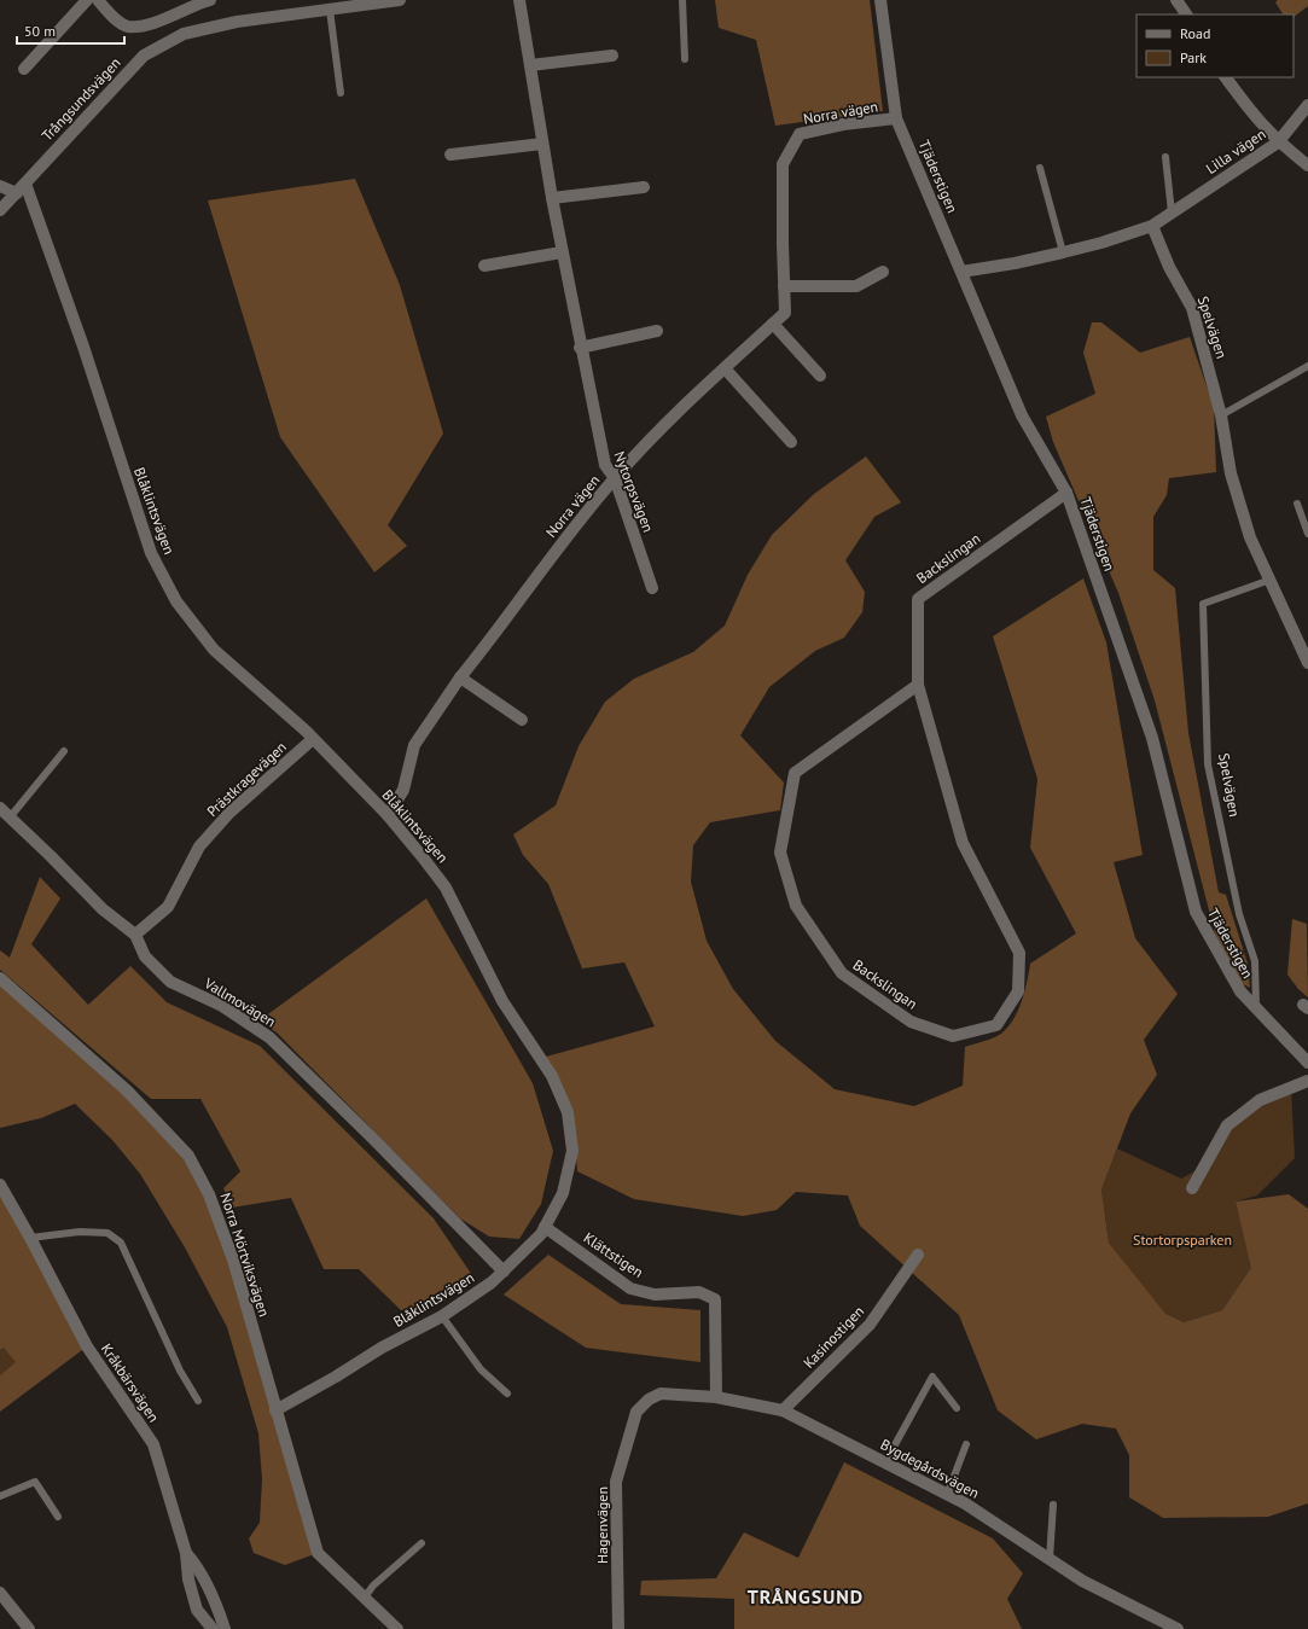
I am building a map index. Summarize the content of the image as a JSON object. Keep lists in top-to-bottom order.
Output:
{
  "streets": {
    "street": [
      "Trångsundsvägen",
      "Norra vägen",
      "Lilla vägen",
      "Tjäderstigen",
      "Spelvägen",
      "Nytorpsvägen",
      "Blåklintsvägen",
      "Backslingan",
      "Prästkragevägen",
      "Vallmovägen",
      "Norra Mörtviksvägen",
      "Klättstigen",
      "Kasinostigen",
      "Kråkbärsvägen",
      "Bygdegårdsvägen",
      "Hagenvägen"
    ]
  },
  "crossings": [
    ["Trångsundsvägen", "Blåklintsvägen"],
    ["Norra vägen", "Tjäderstigen"],
    ["Norra vägen", "Nytorpsvägen"],
    ["Norra vägen", "Blåklintsvägen"],
    ["Lilla vägen", "Tjäderstigen"],
    ["Lilla vägen", "Spelvägen"],
    ["Tjäderstigen", "Spelvägen"],
    ["Tjäderstigen", "Backslingan"],
    ["Blåklintsvägen", "Prästkragevägen"],
    ["Blåklintsvägen", "Vallmovägen"],
    ["Blåklintsvägen", "Norra Mörtviksvägen"],
    ["Blåklintsvägen", "Klättstigen"],
    ["Prästkragevägen", "Vallmovägen"],
    ["Klättstigen", "Bygdegårdsvägen"],
    ["Kasinostigen", "Bygdegårdsvägen"],
    ["Bygdegårdsvägen", "Hagenvägen"]
  ],
  "districts": ["TRÅNGSUND"],
  "parks": ["Stortorpsparken"],
  "legend": ["Road", "Park"],
  "scale_bar": "50 m"
}
